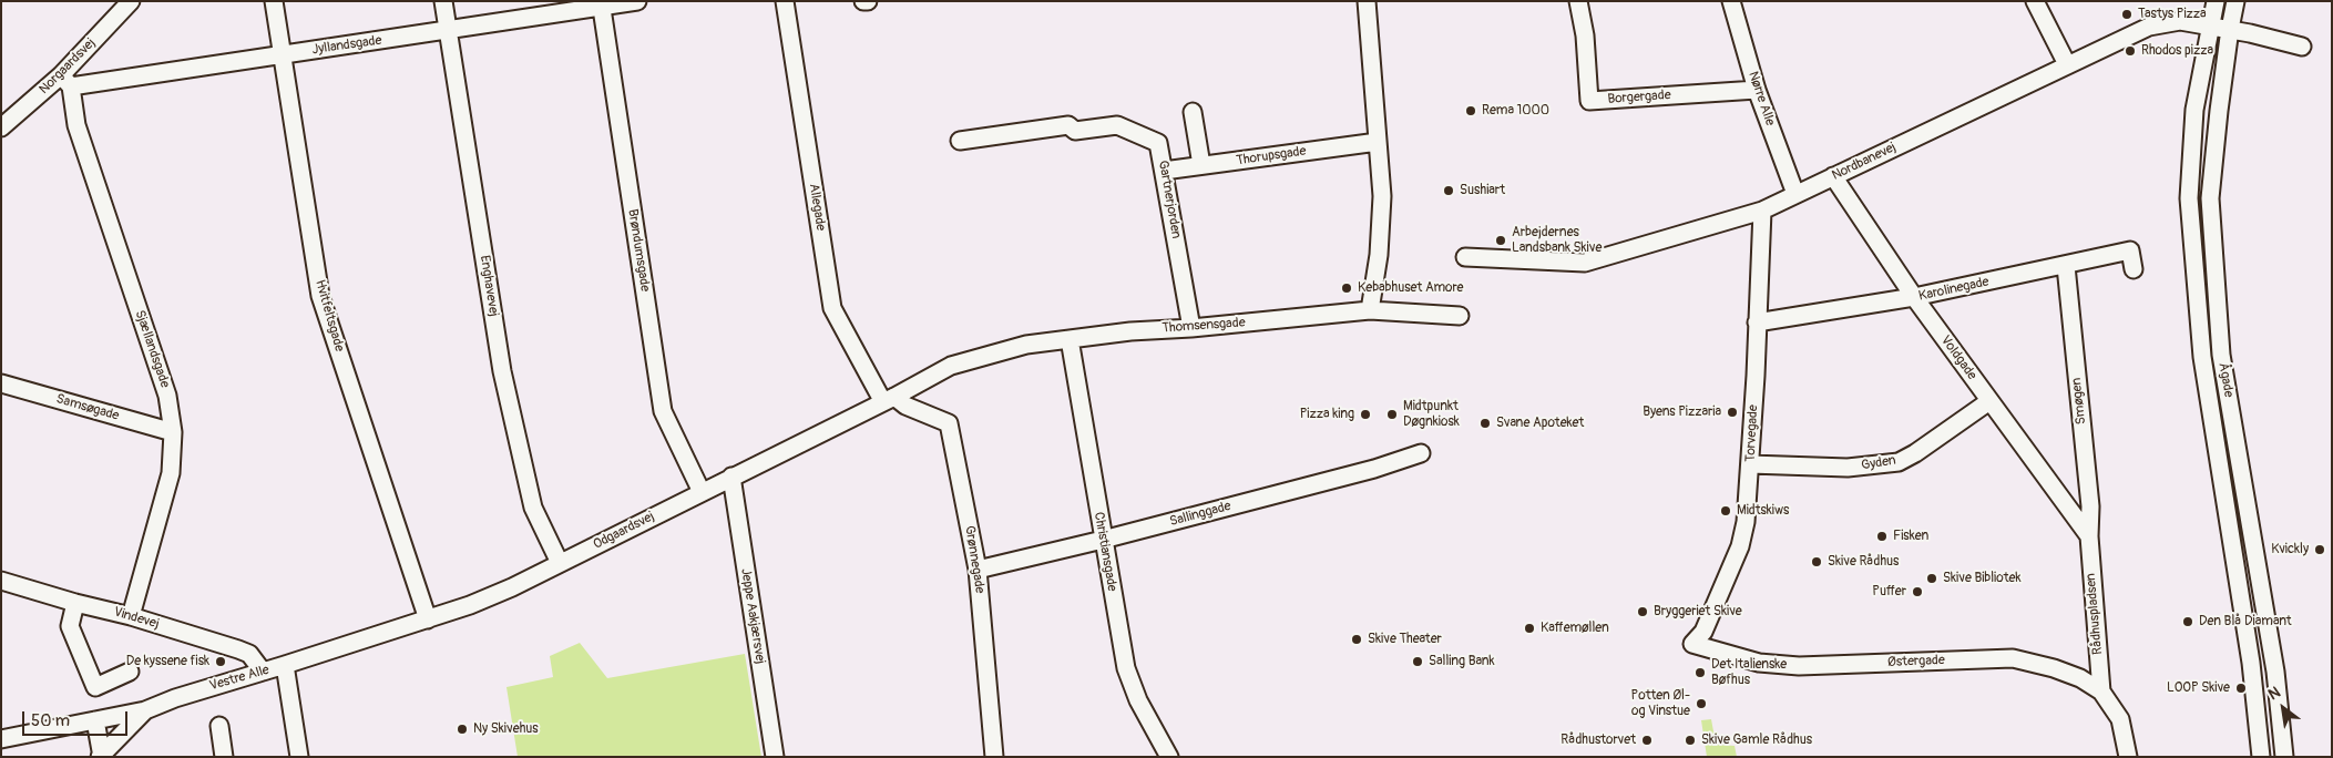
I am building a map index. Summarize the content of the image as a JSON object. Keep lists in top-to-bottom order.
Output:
{
  "streets": {
    "street": [
      "Jyllandsgade",
      "Norgaardsvej",
      "Borgergade",
      "Nørre Alle",
      "Thorupsgade",
      "Nordbanevej",
      "Gartnerjorden",
      "Allegade",
      "Brøndumsgade",
      "Enghavevej",
      "Karolinegade",
      "Hvitfeltsgade",
      "Thomsensgade",
      "Sjællandsgade",
      "Voldgade",
      "Ågade",
      "Smøgen",
      "Samsøgade",
      "Torvegade",
      "Gyden",
      "Sallinggade",
      "Odgaardsvej",
      "Christiansgade",
      "Grønnegade",
      "Rådhuspladsen",
      "Jeppe Aakjærsvej",
      "Vindevej",
      "Østergade",
      "Vestre Alle"
    ]
  },
  "crossings": [
    ["Jyllandsgade", "Norgaardsvej"],
    ["Jyllandsgade", "Brøndumsgade"],
    ["Jyllandsgade", "Enghavevej"],
    ["Jyllandsgade", "Hvitfeltsgade"],
    ["Jyllandsgade", "Sjællandsgade"],
    ["Norgaardsvej", "Sjællandsgade"],
    ["Borgergade", "Nørre Alle"],
    ["Nørre Alle", "Nordbanevej"],
    ["Thorupsgade", "Gartnerjorden"],
    ["Nordbanevej", "Voldgade"],
    ["Nordbanevej", "Ågade"],
    ["Nordbanevej", "Torvegade"],
    ["Gartnerjorden", "Thomsensgade"],
    ["Allegade", "Odgaardsvej"],
    ["Allegade", "Grønnegade"],
    ["Brøndumsgade", "Odgaardsvej"],
    ["Enghavevej", "Odgaardsvej"],
    ["Karolinegade", "Voldgade"],
    ["Karolinegade", "Smøgen"],
    ["Karolinegade", "Torvegade"],
    ["Hvitfeltsgade", "Odgaardsvej"],
    ["Thomsensgade", "Odgaardsvej"],
    ["Thomsensgade", "Christiansgade"],
    ["Sjællandsgade", "Samsøgade"],
    ["Sjællandsgade", "Vindevej"],
    ["Voldgade", "Smøgen"],
    ["Voldgade", "Gyden"],
    ["Voldgade", "Rådhuspladsen"],
    ["Smøgen", "Rådhuspladsen"],
    ["Torvegade", "Gyden"],
    ["Torvegade", "Østergade"],
    ["Sallinggade", "Christiansgade"],
    ["Sallinggade", "Grønnegade"],
    ["Odgaardsvej", "Grønnegade"],
    ["Odgaardsvej", "Jeppe Aakjærsvej"],
    ["Odgaardsvej", "Vestre Alle"],
    ["Rådhuspladsen", "Østergade"],
    ["Vindevej", "Vestre Alle"]
  ],
  "places": [
    "Tastys Pizza",
    "Rhodos pizza",
    "Rema 1000",
    "Sushiart",
    "Arbejdernes Landsbank Skive",
    "Kebabhuset Amore",
    "Byens Pizzaria",
    "Pizza king",
    "Midtpunkt Døgnkiosk",
    "Svane Apoteket",
    "Midtskiws",
    "Fisken",
    "Kvickly",
    "Skive Rådhus",
    "Skive Bibliotek",
    "Puffer",
    "Bryggeriet Skive",
    "Den Blå Diamant",
    "Kaffemøllen",
    "Skive Theater",
    "De kyssene fisk",
    "Salling Bank",
    "Det Italienske Bøfhus",
    "LOOP Skive",
    "Potten Øl- og Vinstue",
    "Ny Skivehus",
    "Rådhustorvet",
    "Skive Gamle Rådhus"
  ],
  "scale_bar": "50 m",
  "north": "top left"
}
